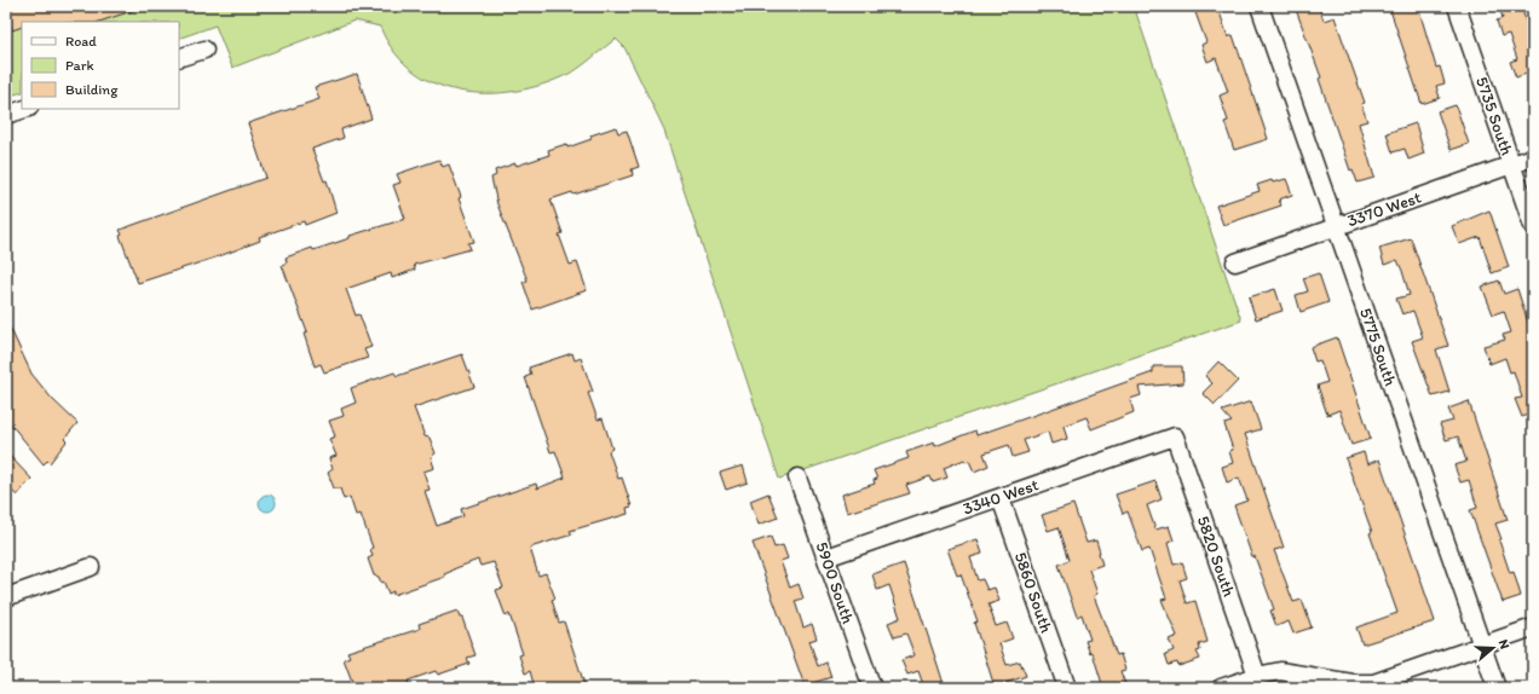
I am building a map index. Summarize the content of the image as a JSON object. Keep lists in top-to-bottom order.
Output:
{
  "streets": {
    "street": [
      "5735 South",
      "3370 West",
      "5775 South",
      "3340 West",
      "5820 South",
      "5900 South",
      "5860 South"
    ]
  },
  "crossings": [
    ["5735 South", "3370 West"],
    ["3370 West", "5775 South"],
    ["3340 West", "5820 South"],
    ["3340 West", "5900 South"],
    ["3340 West", "5860 South"]
  ],
  "legend": ["Road", "Park", "Building"],
  "north": "right"
}
